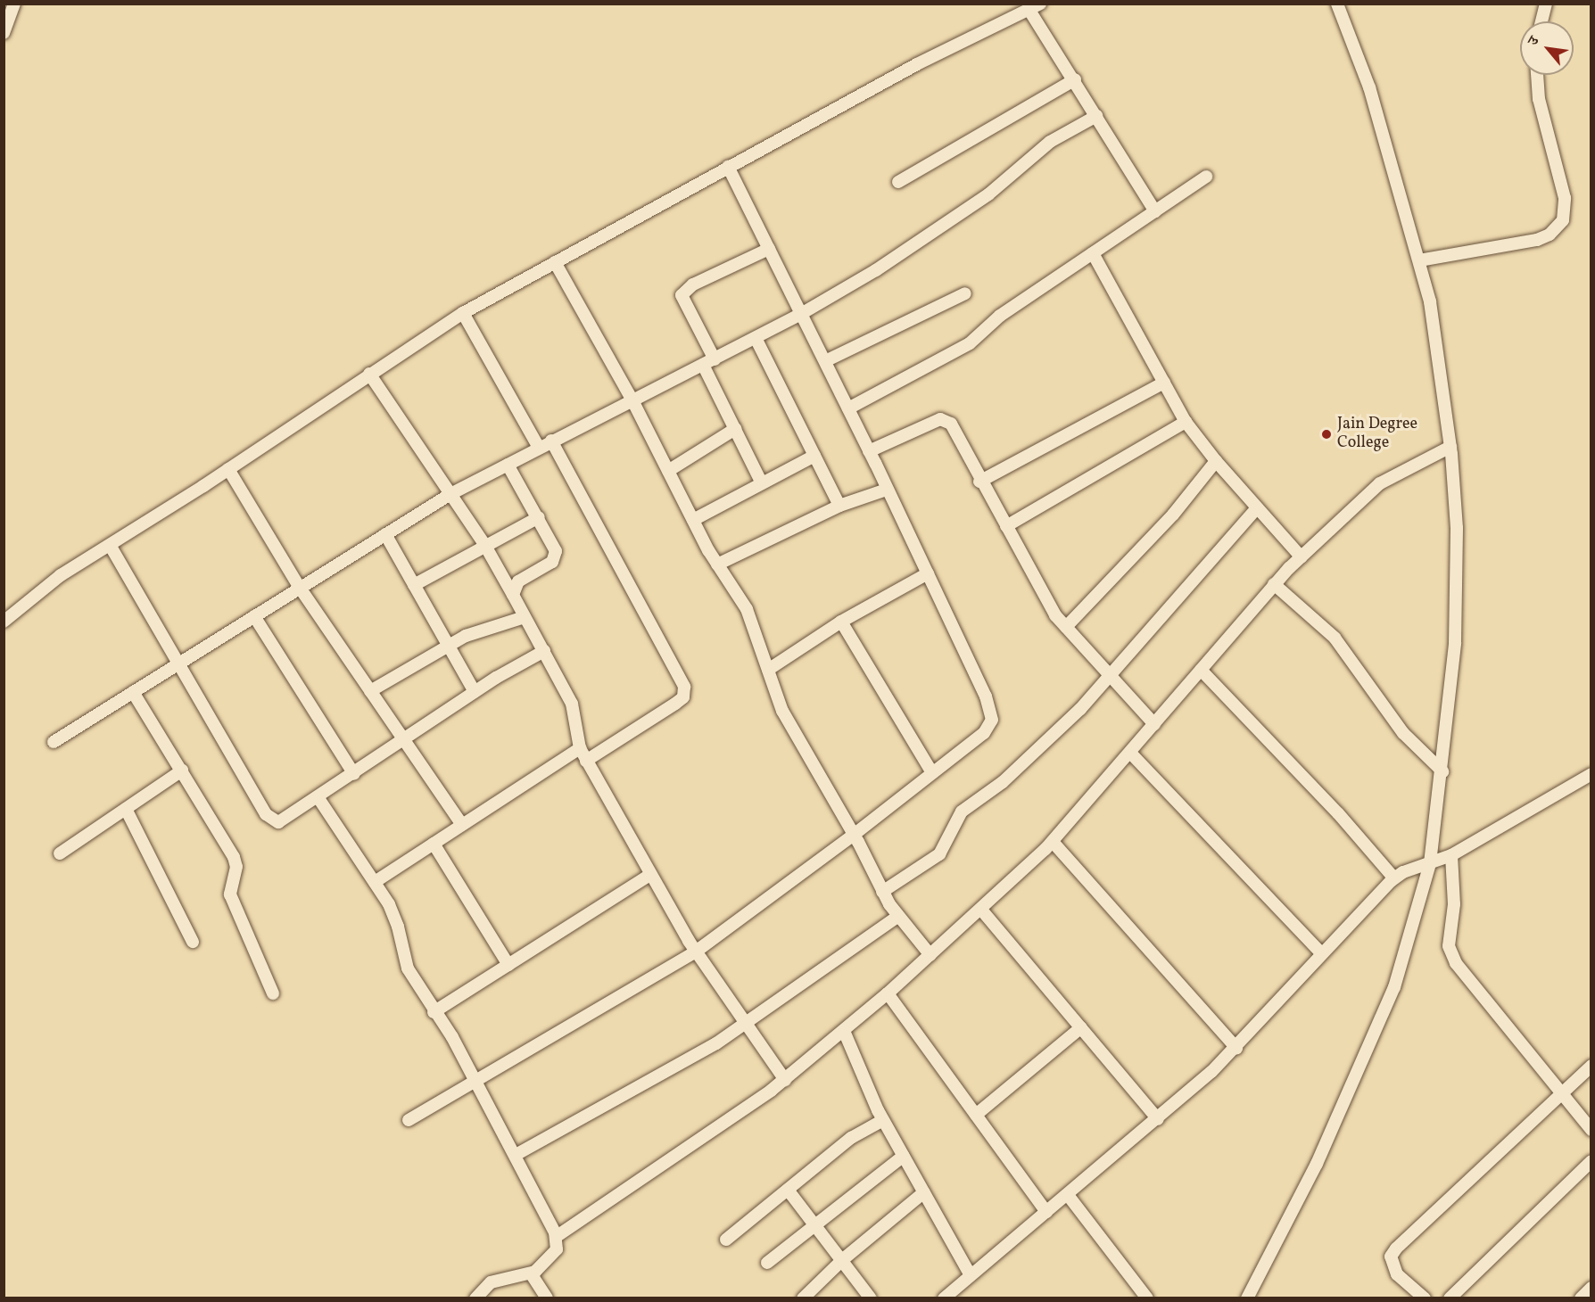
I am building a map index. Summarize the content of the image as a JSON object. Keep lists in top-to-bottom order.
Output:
{
  "places": ["Jain Degree College"],
  "north": "top left"
}
